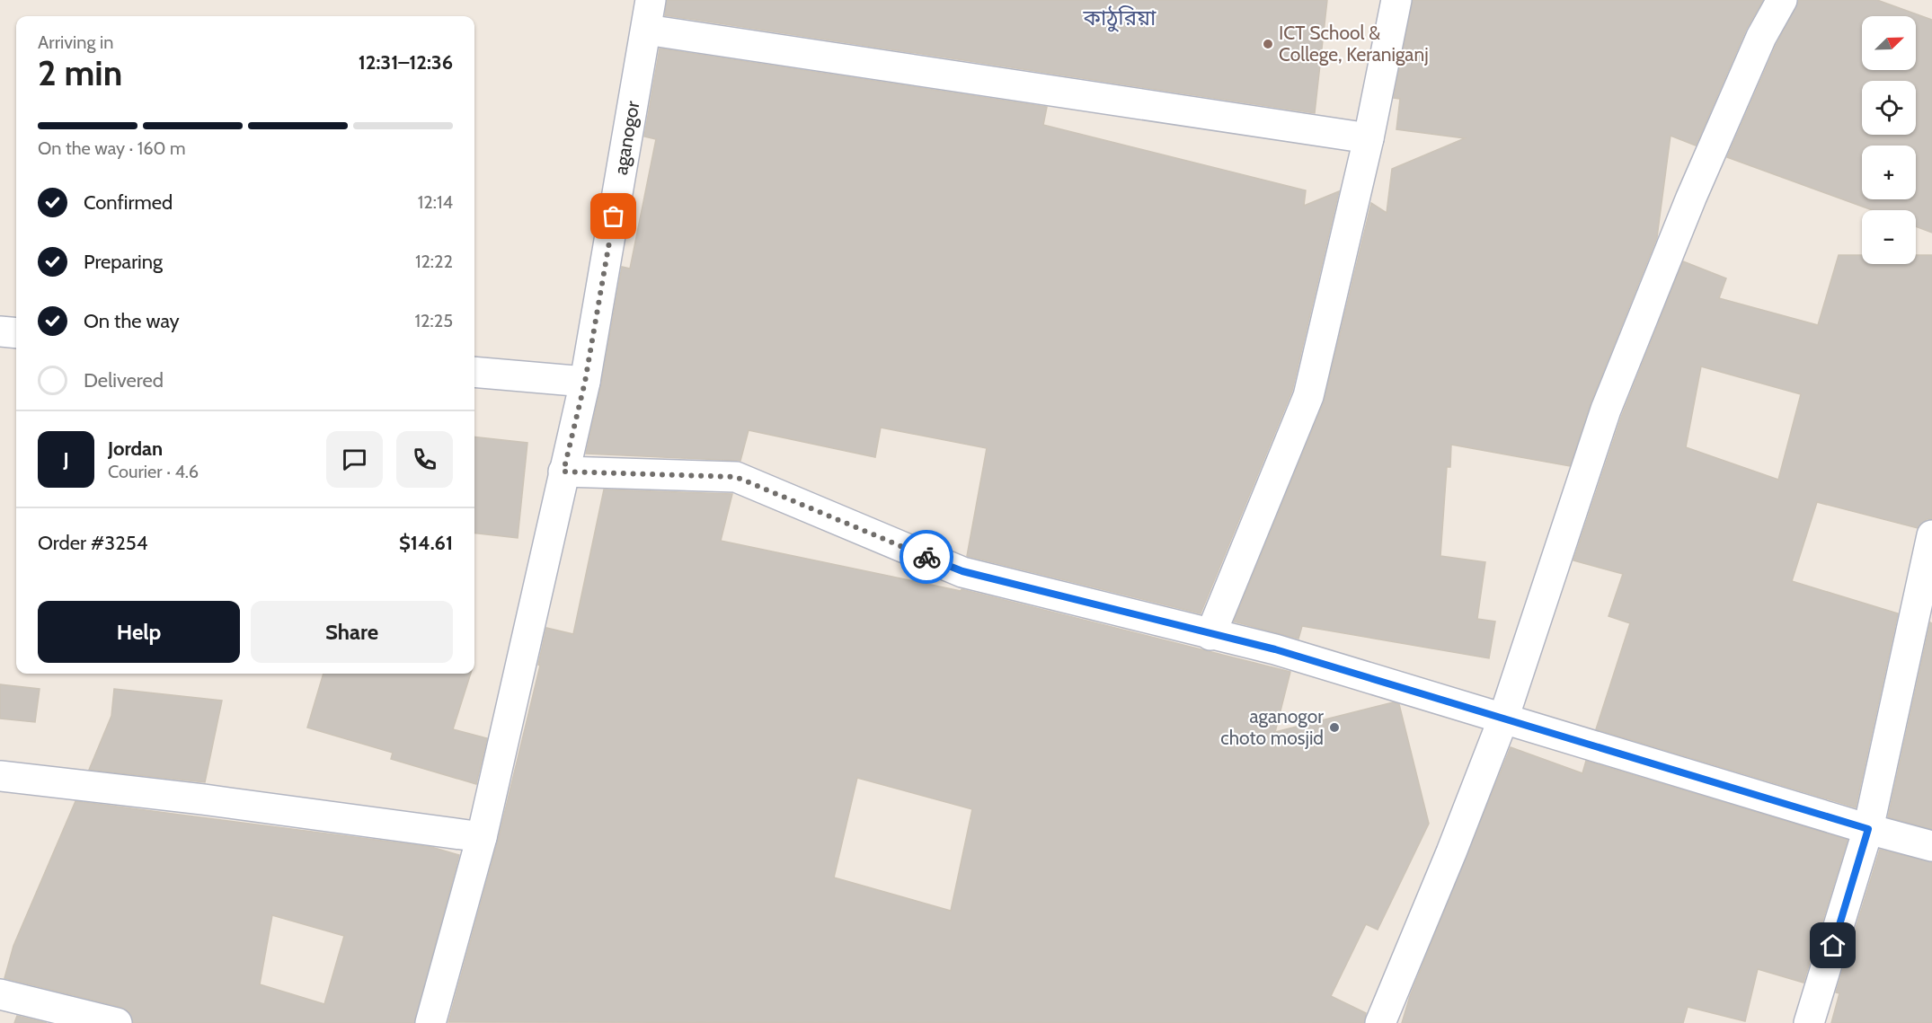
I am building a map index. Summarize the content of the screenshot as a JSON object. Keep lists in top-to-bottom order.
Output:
{
  "streets": {
    "street": ["aganogor"]
  },
  "districts": ["কাঠুরিয়া"],
  "places": ["ICT School & College, Keraniganj", "aganogor choto mosjid"],
  "north": "top right",
  "page": {
    "map_buttons": ["+", "−"],
    "heading": ["2 min", "Arriving in", "12:31–12:36"],
    "panel": [
      "Jordan",
      "Courier · 4.6",
      "Order #3254",
      "$14.61"
    ],
    "bar": "On the way · 160 m",
    "list": [
      ["Confirmed", "12:14"],
      ["Preparing", "12:22"],
      ["On the way", "12:25"],
      "Delivered"
    ],
    "round": "J",
    "buttons": ["Help", "Share"]
  }
}
